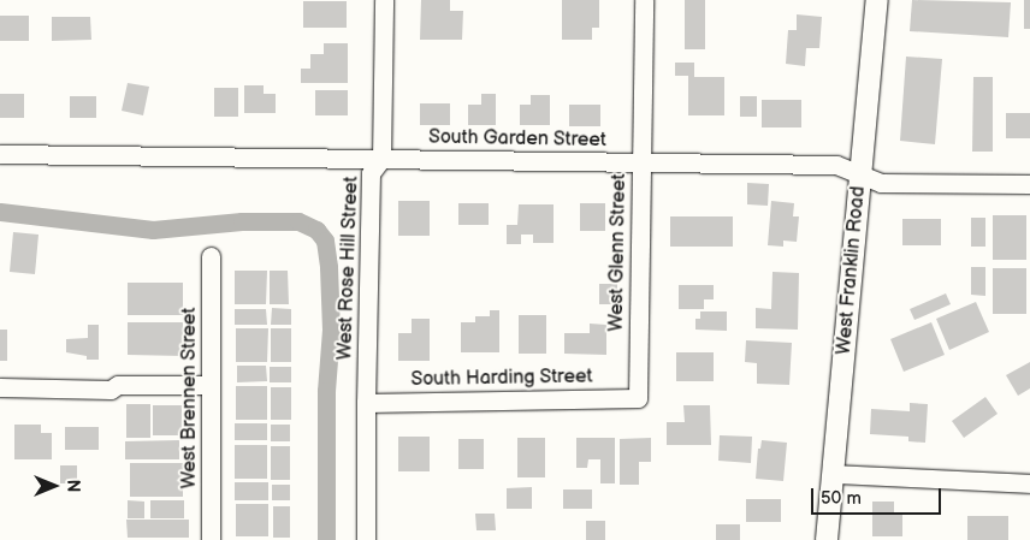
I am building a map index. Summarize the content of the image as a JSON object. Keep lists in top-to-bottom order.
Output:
{
  "streets": {
    "street": [
      "South Garden Street",
      "West Glenn Street",
      "West Rose Hill Street",
      "West Franklin Road",
      "South Harding Street",
      "West Brennen Street"
    ]
  },
  "crossings": [
    ["South Garden Street", "West Glenn Street"],
    ["South Garden Street", "West Rose Hill Street"],
    ["South Garden Street", "West Franklin Road"],
    ["West Glenn Street", "South Harding Street"],
    ["West Rose Hill Street", "South Harding Street"]
  ],
  "scale_bar": "50 m",
  "north": "right"
}
